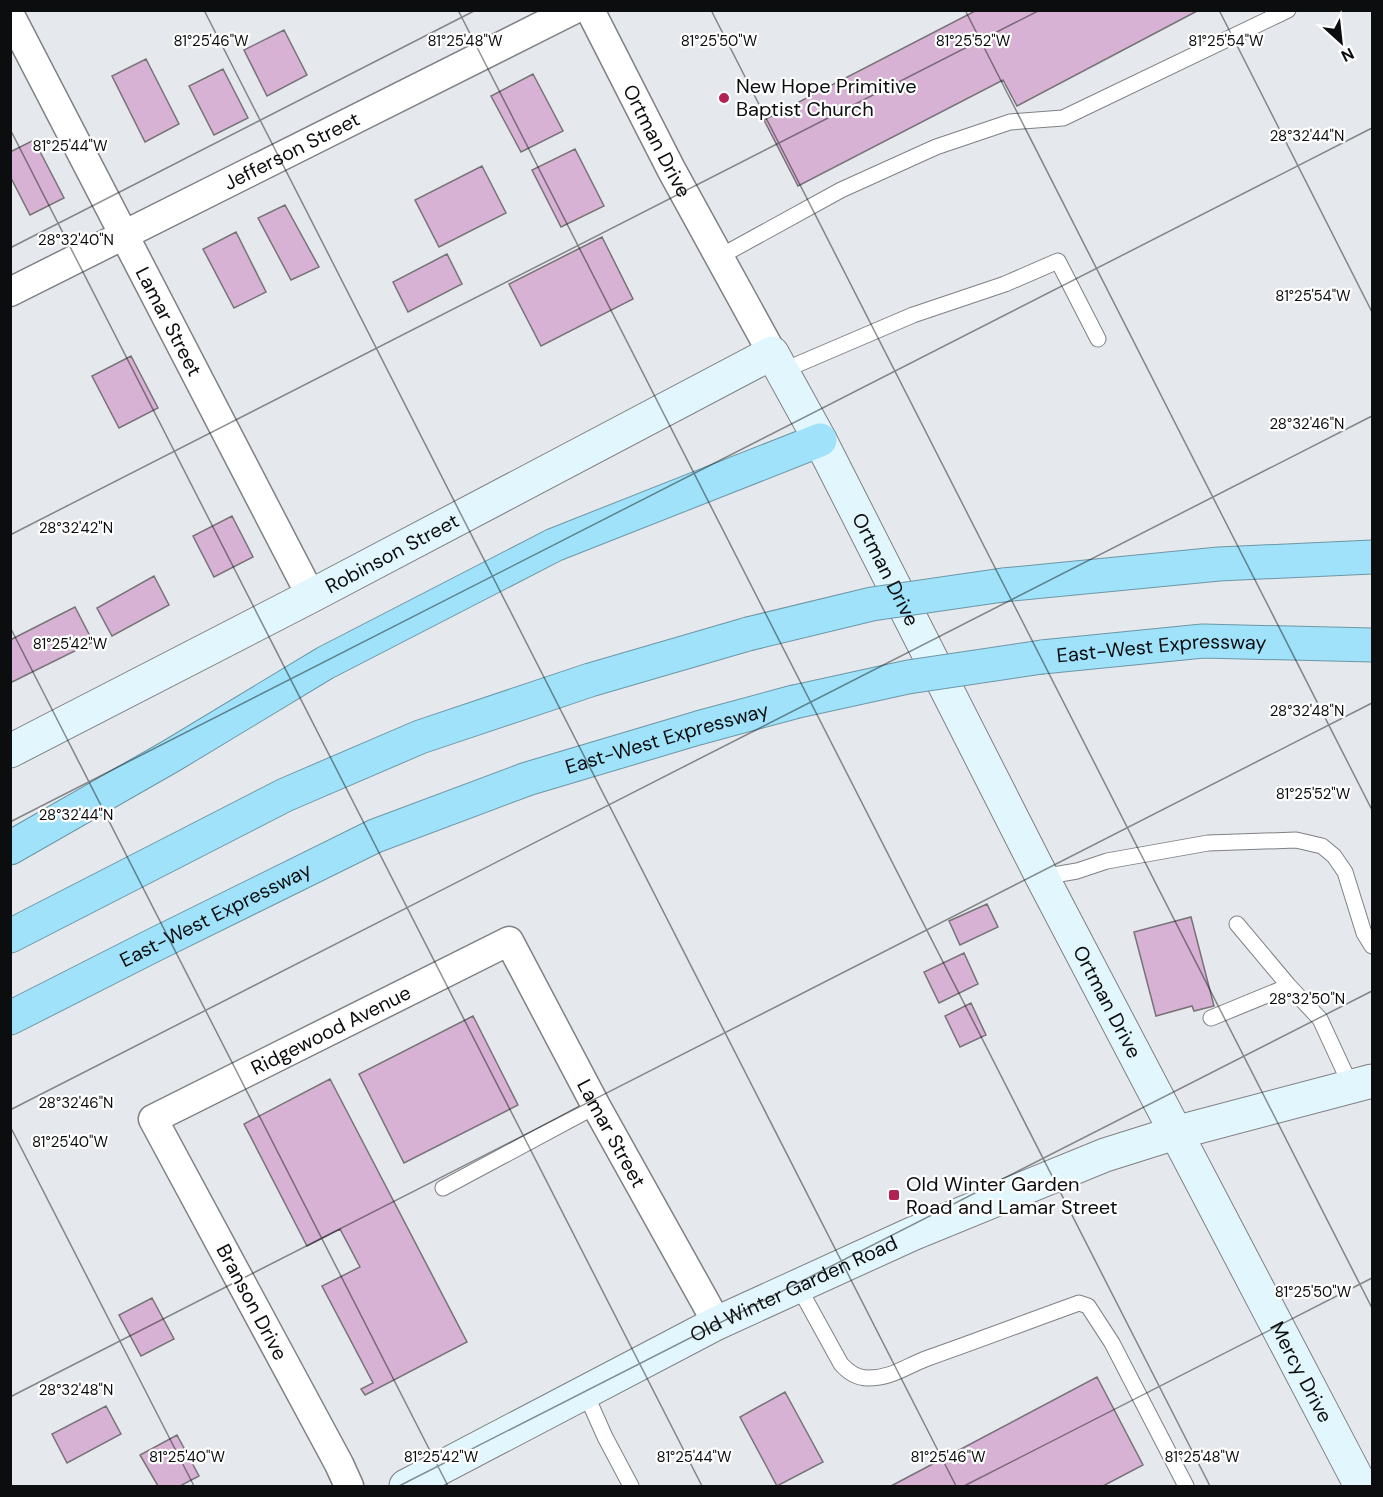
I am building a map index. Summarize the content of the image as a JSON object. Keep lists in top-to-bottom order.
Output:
{
  "streets": {
    "highway": ["East-West Expressway"],
    "main road": [
      "Ortman Drive",
      "Robinson Street",
      "Old Winter Garden Road",
      "Mercy Drive"
    ],
    "street": [
      "Jefferson Street",
      "Lamar Street",
      "Ridgewood Avenue",
      "Branson Drive"
    ]
  },
  "crossings": [
    ["Ortman Drive", "Robinson Street"],
    ["Ortman Drive", "Old Winter Garden Road"],
    ["Ortman Drive", "Mercy Drive"],
    ["Jefferson Street", "Lamar Street"],
    ["Lamar Street", "Robinson Street"],
    ["Lamar Street", "Ridgewood Avenue"],
    ["Lamar Street", "Old Winter Garden Road"],
    ["Ridgewood Avenue", "Branson Drive"],
    ["Old Winter Garden Road", "Mercy Drive"]
  ],
  "places": {
    "other": ["New Hope Primitive Baptist Church"],
    "transit": ["Old Winter Garden Road and Lamar Street"]
  },
  "north": "bottom right",
  "coordinates": [
    "81°25'46\"W",
    "81°25'48\"W",
    "81°25'50\"W",
    "81°25'52\"W",
    "81°25'54\"W",
    "28°32'44\"N",
    "81°25'44\"W",
    "28°32'40\"N",
    "28°32'46\"N",
    "28°32'42\"N",
    "81°25'42\"W",
    "28°32'48\"N",
    "28°32'50\"N",
    "81°25'40\"W"
  ]
}
